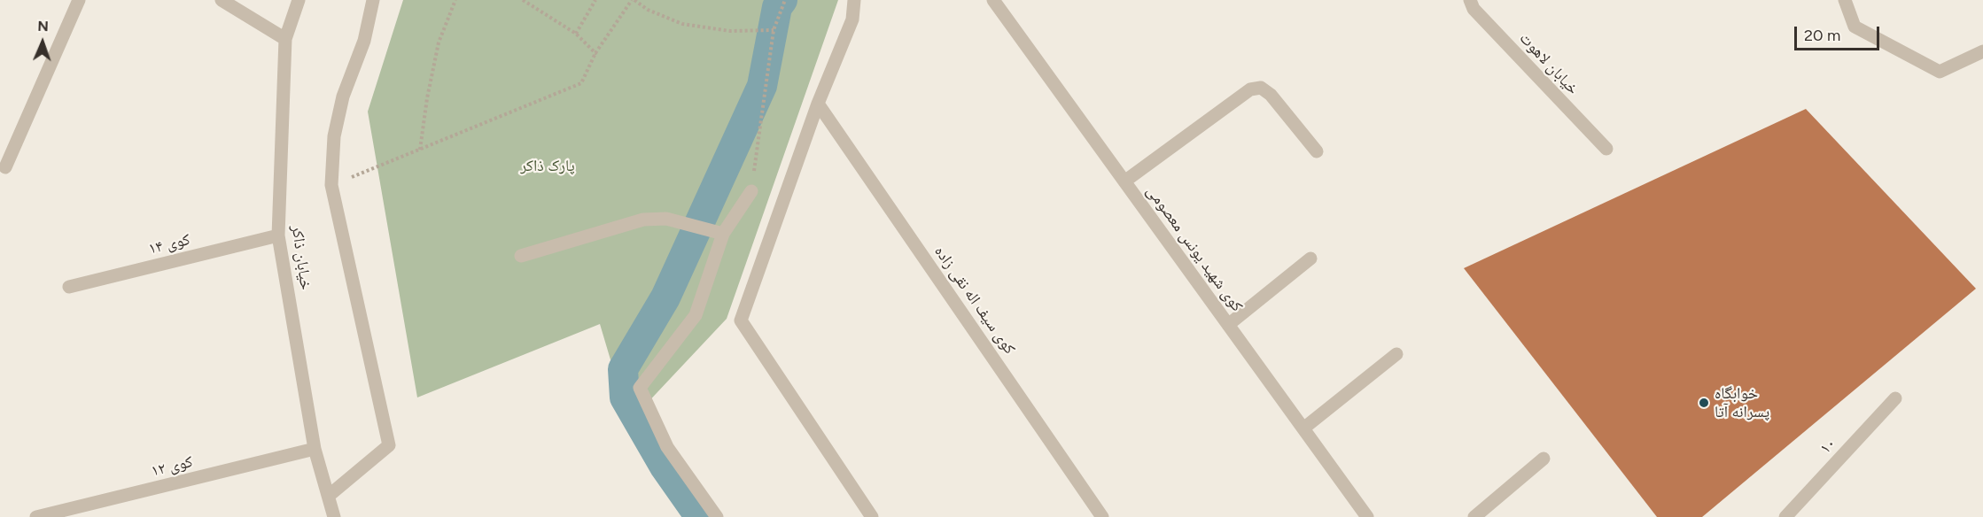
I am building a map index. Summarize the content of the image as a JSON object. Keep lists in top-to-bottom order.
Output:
{
  "streets": {
    "street": [
      "خیابان لاهوت",
      "کوی ۱۴",
      "کوی شهید یونس معصومی",
      "خیابان ذاکر",
      "کوی سیف اله نقی زاده",
      "۱۰",
      "کوی ۱۲"
    ]
  },
  "crossings": [
    ["کوی ۱۴", "خیابان ذاکر"],
    ["خیابان ذاکر", "کوی ۱۲"]
  ],
  "parks": ["پارک ذاکر"],
  "places": ["خوابگاه پسرانه آتا"],
  "scale_bar": "20 m",
  "north": "top"
}
